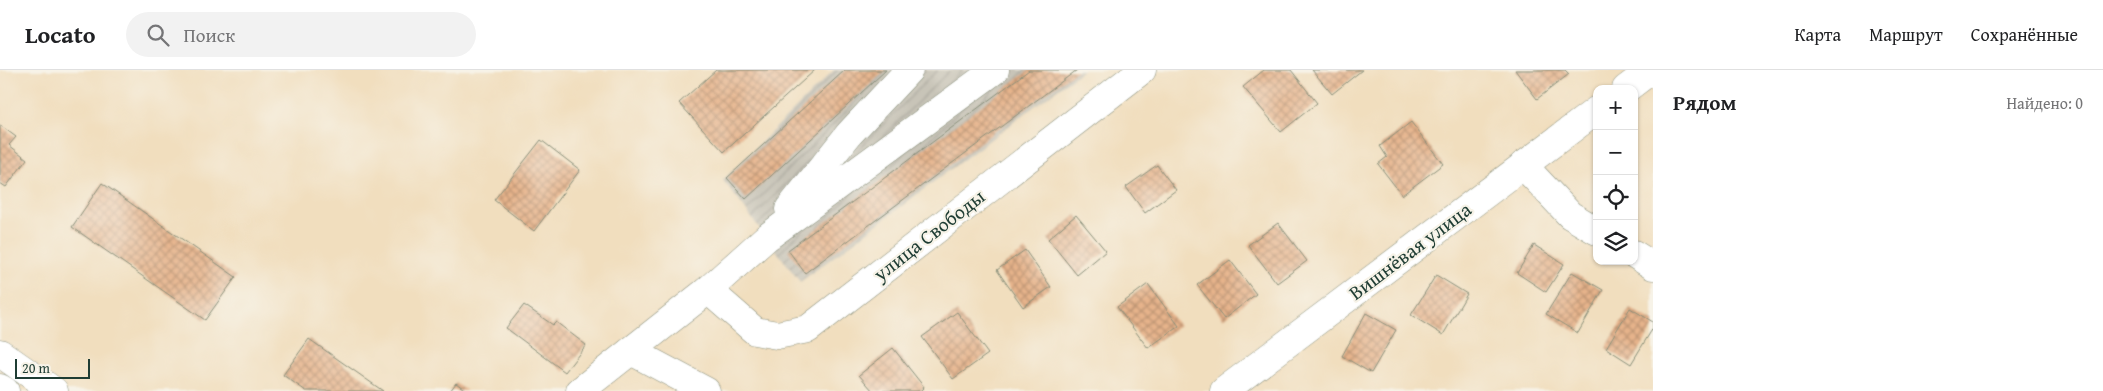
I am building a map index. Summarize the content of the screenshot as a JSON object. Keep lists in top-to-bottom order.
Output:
{
  "streets": {
    "street": ["улица Свободы", "Вишнёвая улица"]
  },
  "scale_bar": "20 m",
  "page": {
    "header": "Locato",
    "search": "Поиск",
    "nav": ["Карта", "Маршрут", "Сохранённые"],
    "heading": ["Рядом", "Найдено: 0"],
    "map_buttons": ["+", "−"],
    "scale": "20 m"
  }
}
